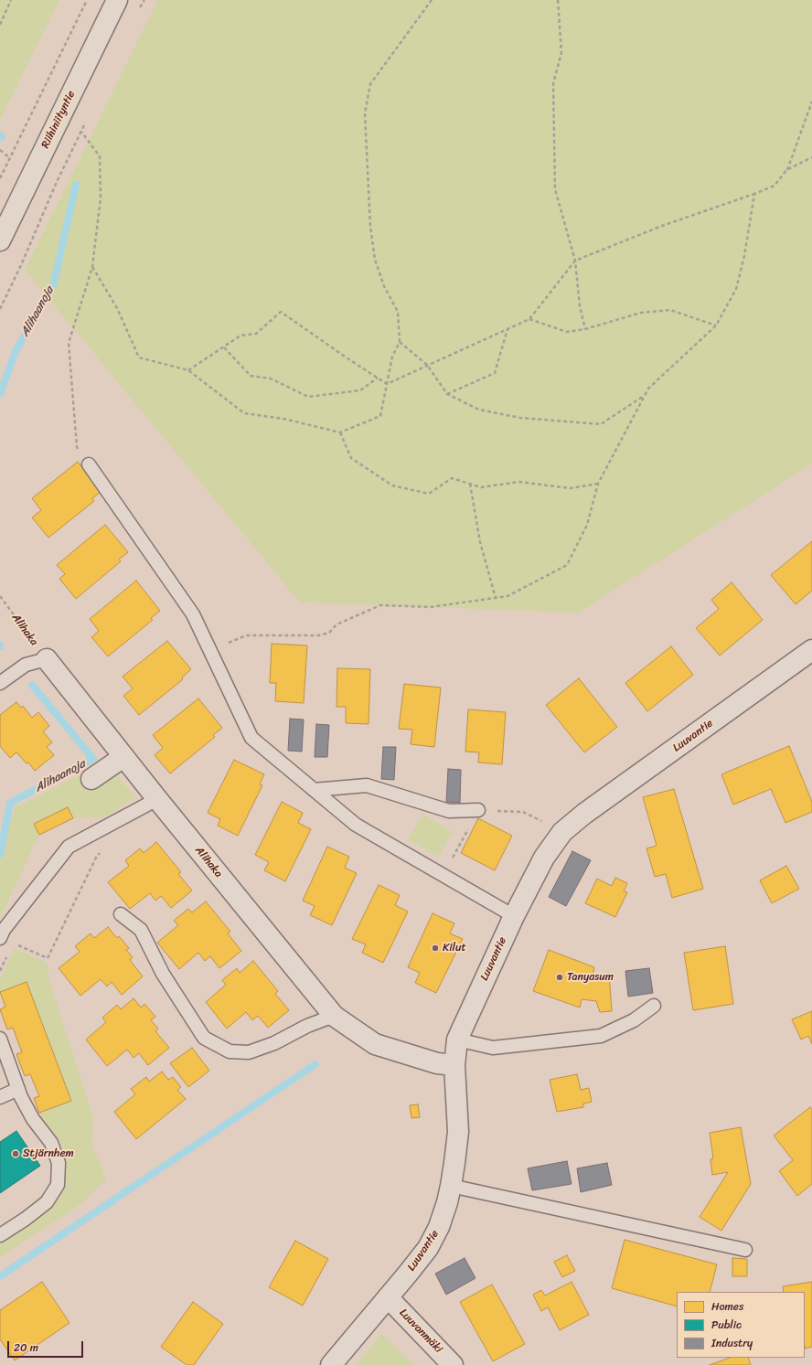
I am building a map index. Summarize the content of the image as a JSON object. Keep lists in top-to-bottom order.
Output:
{
  "streets": {
    "main road": ["Riihiniityntie"],
    "street": ["Alihaka", "Luuvantie", "Luuvanmäki"]
  },
  "crossings": [
    ["Alihaka", "Luuvantie"],
    ["Luuvantie", "Luuvanmäki"]
  ],
  "water": ["Alihaanoja"],
  "places": ["Kilut", "Tanyasum", "Stjärnhem"],
  "legend": ["Homes", "Public", "Industry"],
  "scale_bar": "20 m"
}
